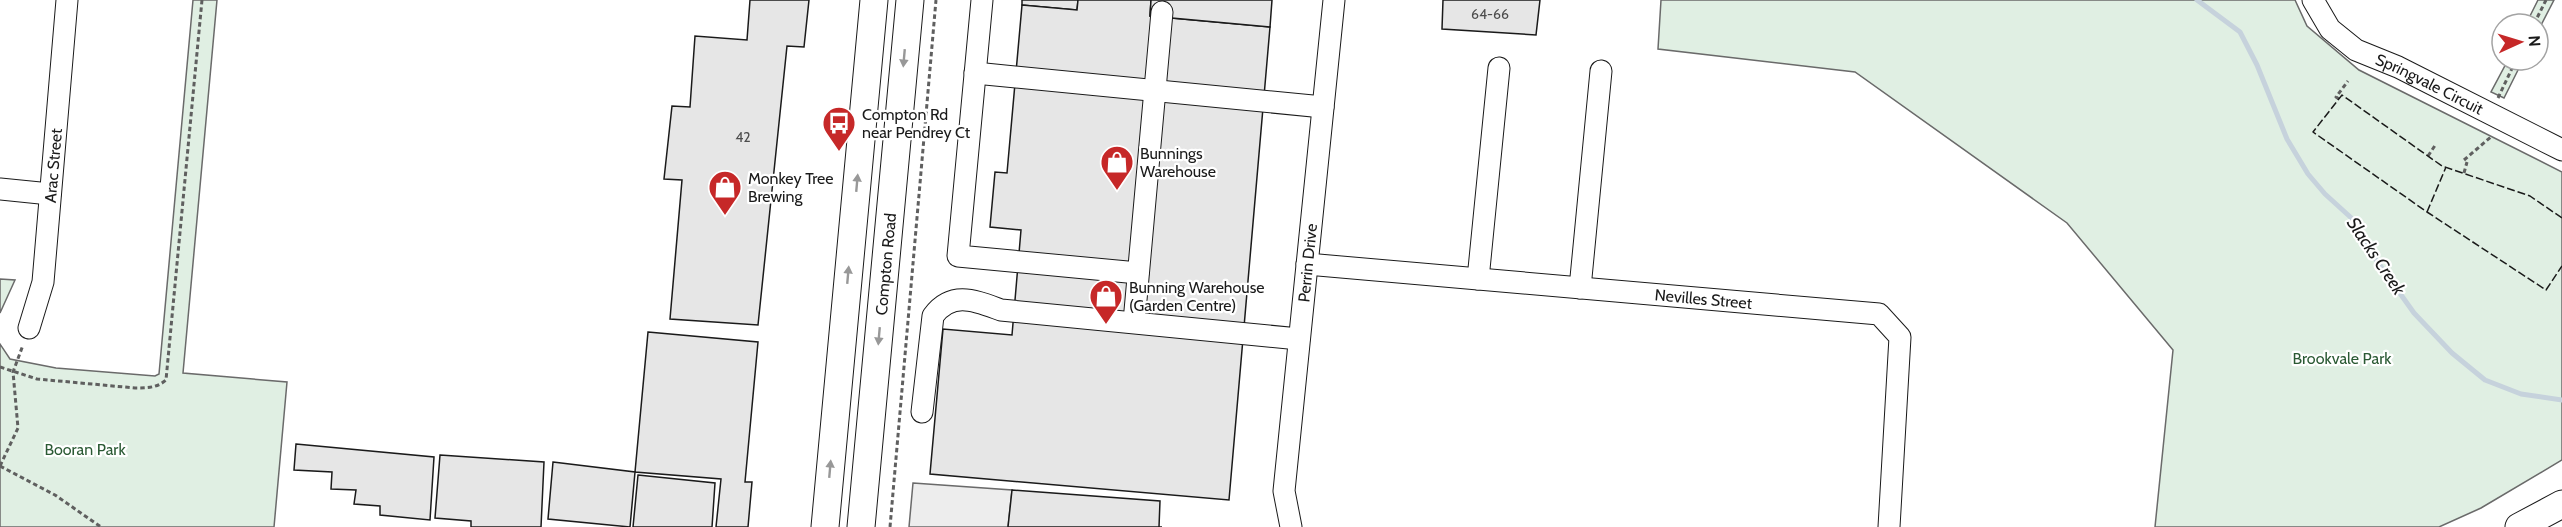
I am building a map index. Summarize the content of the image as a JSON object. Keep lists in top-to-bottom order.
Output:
{
  "streets": {
    "main road": ["Compton Road"],
    "street": [
      "Springvale Circuit",
      "Arac Street",
      "Perrin Drive",
      "Nevilles Street"
    ]
  },
  "crossings": [
    ["Perrin Drive", "Nevilles Street"]
  ],
  "water": ["Slacks Creek"],
  "parks": ["Brookvale Park", "Booran Park"],
  "places": {
    "bus stop": ["Compton Rd near Pendrey Ct"],
    "shop": ["Bunnings Warehouse", "Monkey Tree Brewing", "Bunning Warehouse (Garden Centre)"]
  },
  "house_numbers": ["64-66", "42"],
  "north": "right"
}
